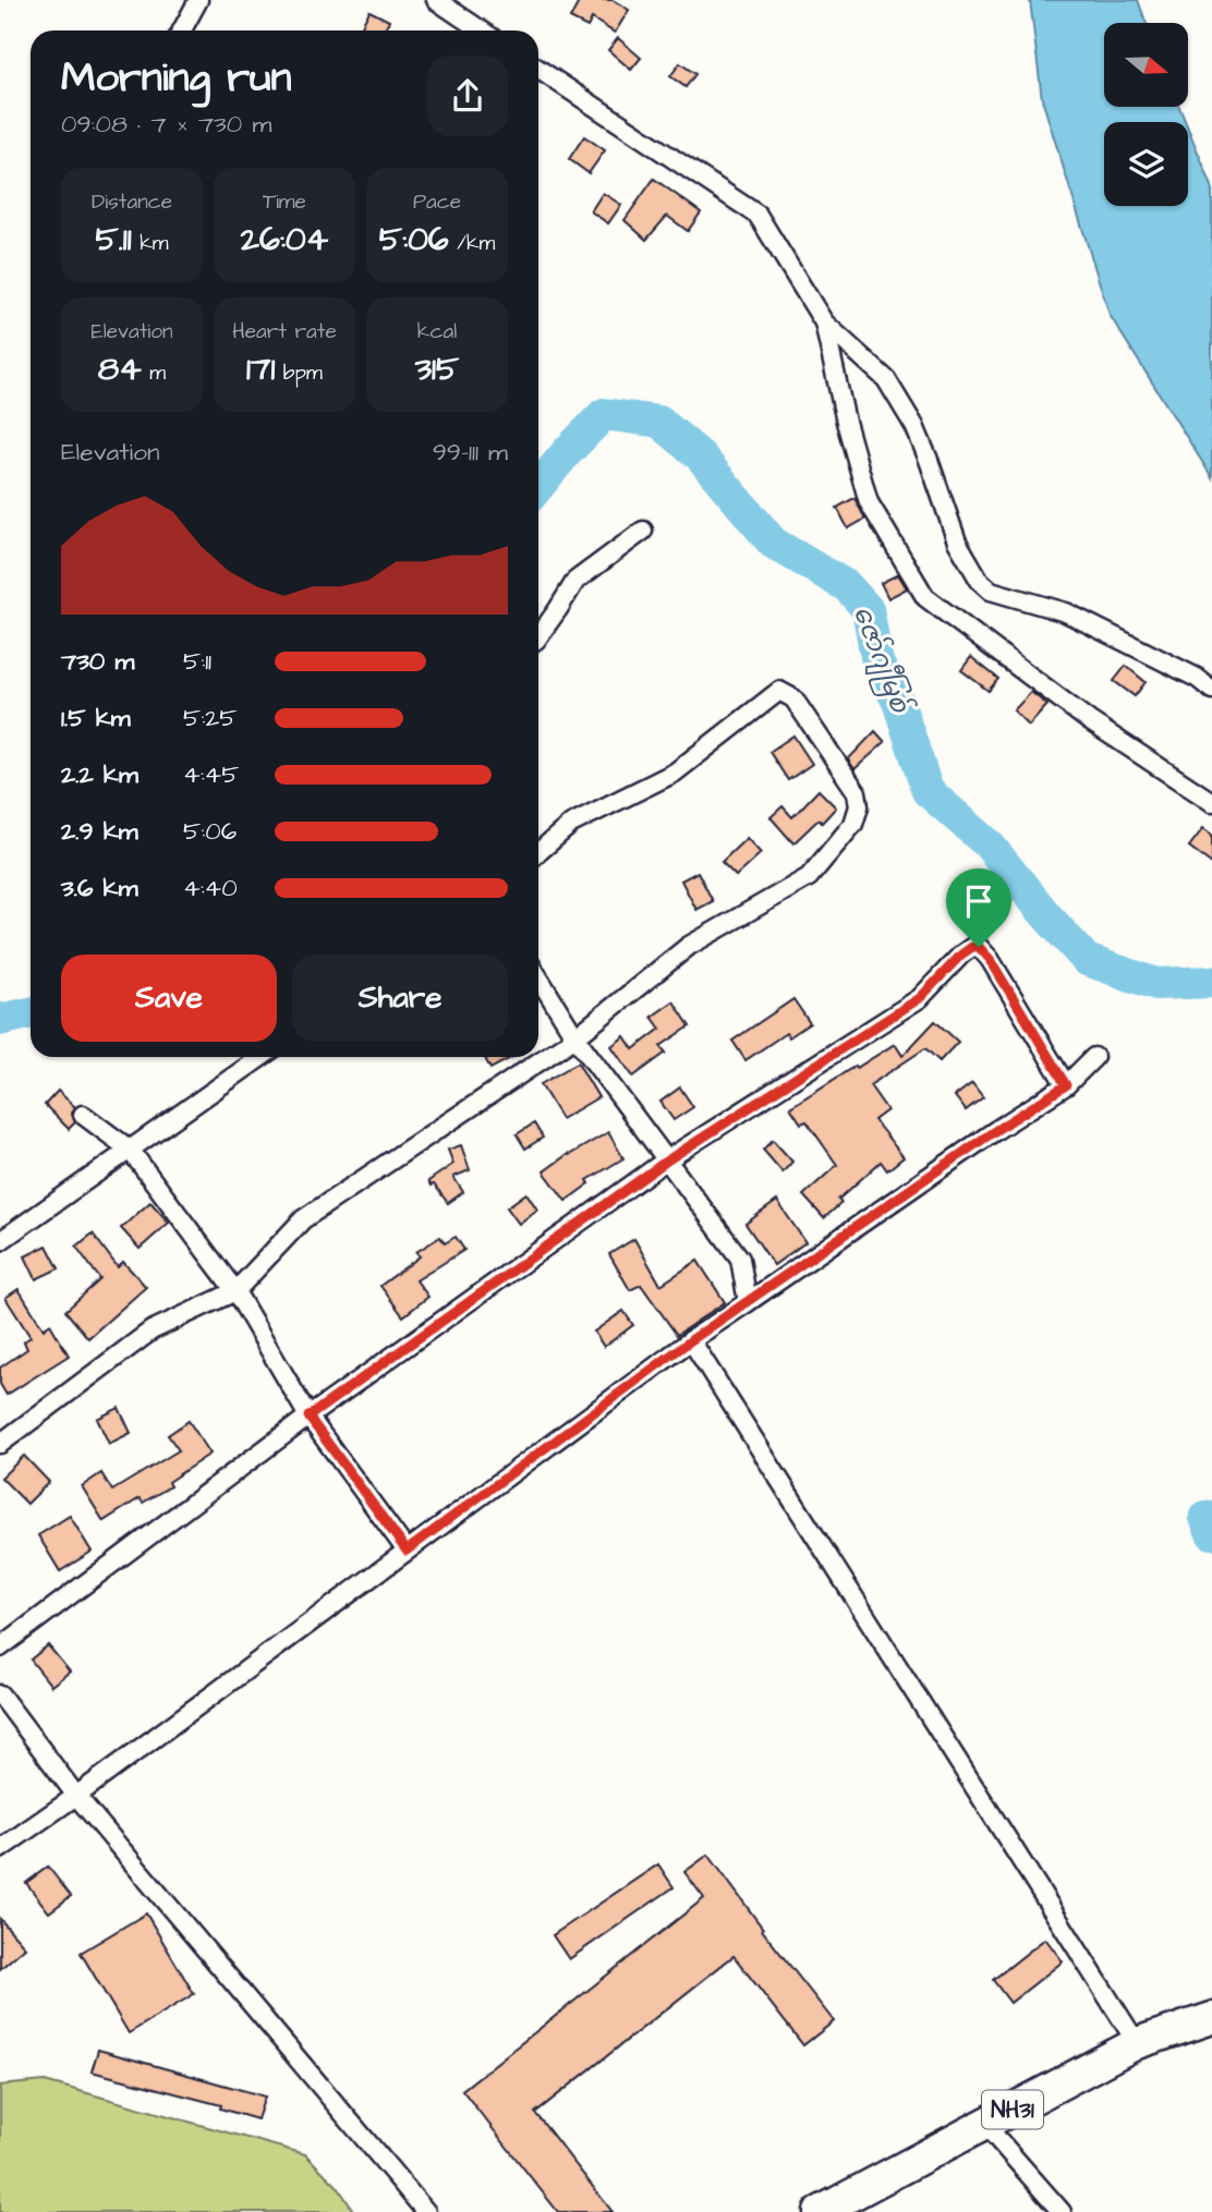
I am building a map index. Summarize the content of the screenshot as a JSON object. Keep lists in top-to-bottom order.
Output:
{
  "streets": {
    "highway": ["NH31"]
  },
  "water": ["ဇော်ဂျီမြစ်"],
  "north": "right",
  "page": {
    "heading": ["Morning run", "09:08 · 7 × 730 m"],
    "stats": [
      ["Distance", "5.11 km"],
      ["Time", "26:04"],
      ["Pace", "5:06 /km"],
      ["Elevation", "84 m"],
      ["Heart rate", "171 bpm"],
      ["kcal", "315"]
    ],
    "chart": ["Elevation", "99–111 m"],
    "list": [
      {
        "name": "730 m",
        "note": "5:11"
      },
      {
        "name": "1.5 km",
        "note": "5:25"
      },
      {
        "name": "2.2 km",
        "note": "4:45"
      },
      {
        "name": "2.9 km",
        "note": "5:06"
      },
      {
        "name": "3.6 km",
        "note": "4:40"
      }
    ],
    "buttons": ["Save", "Share"]
  }
}
